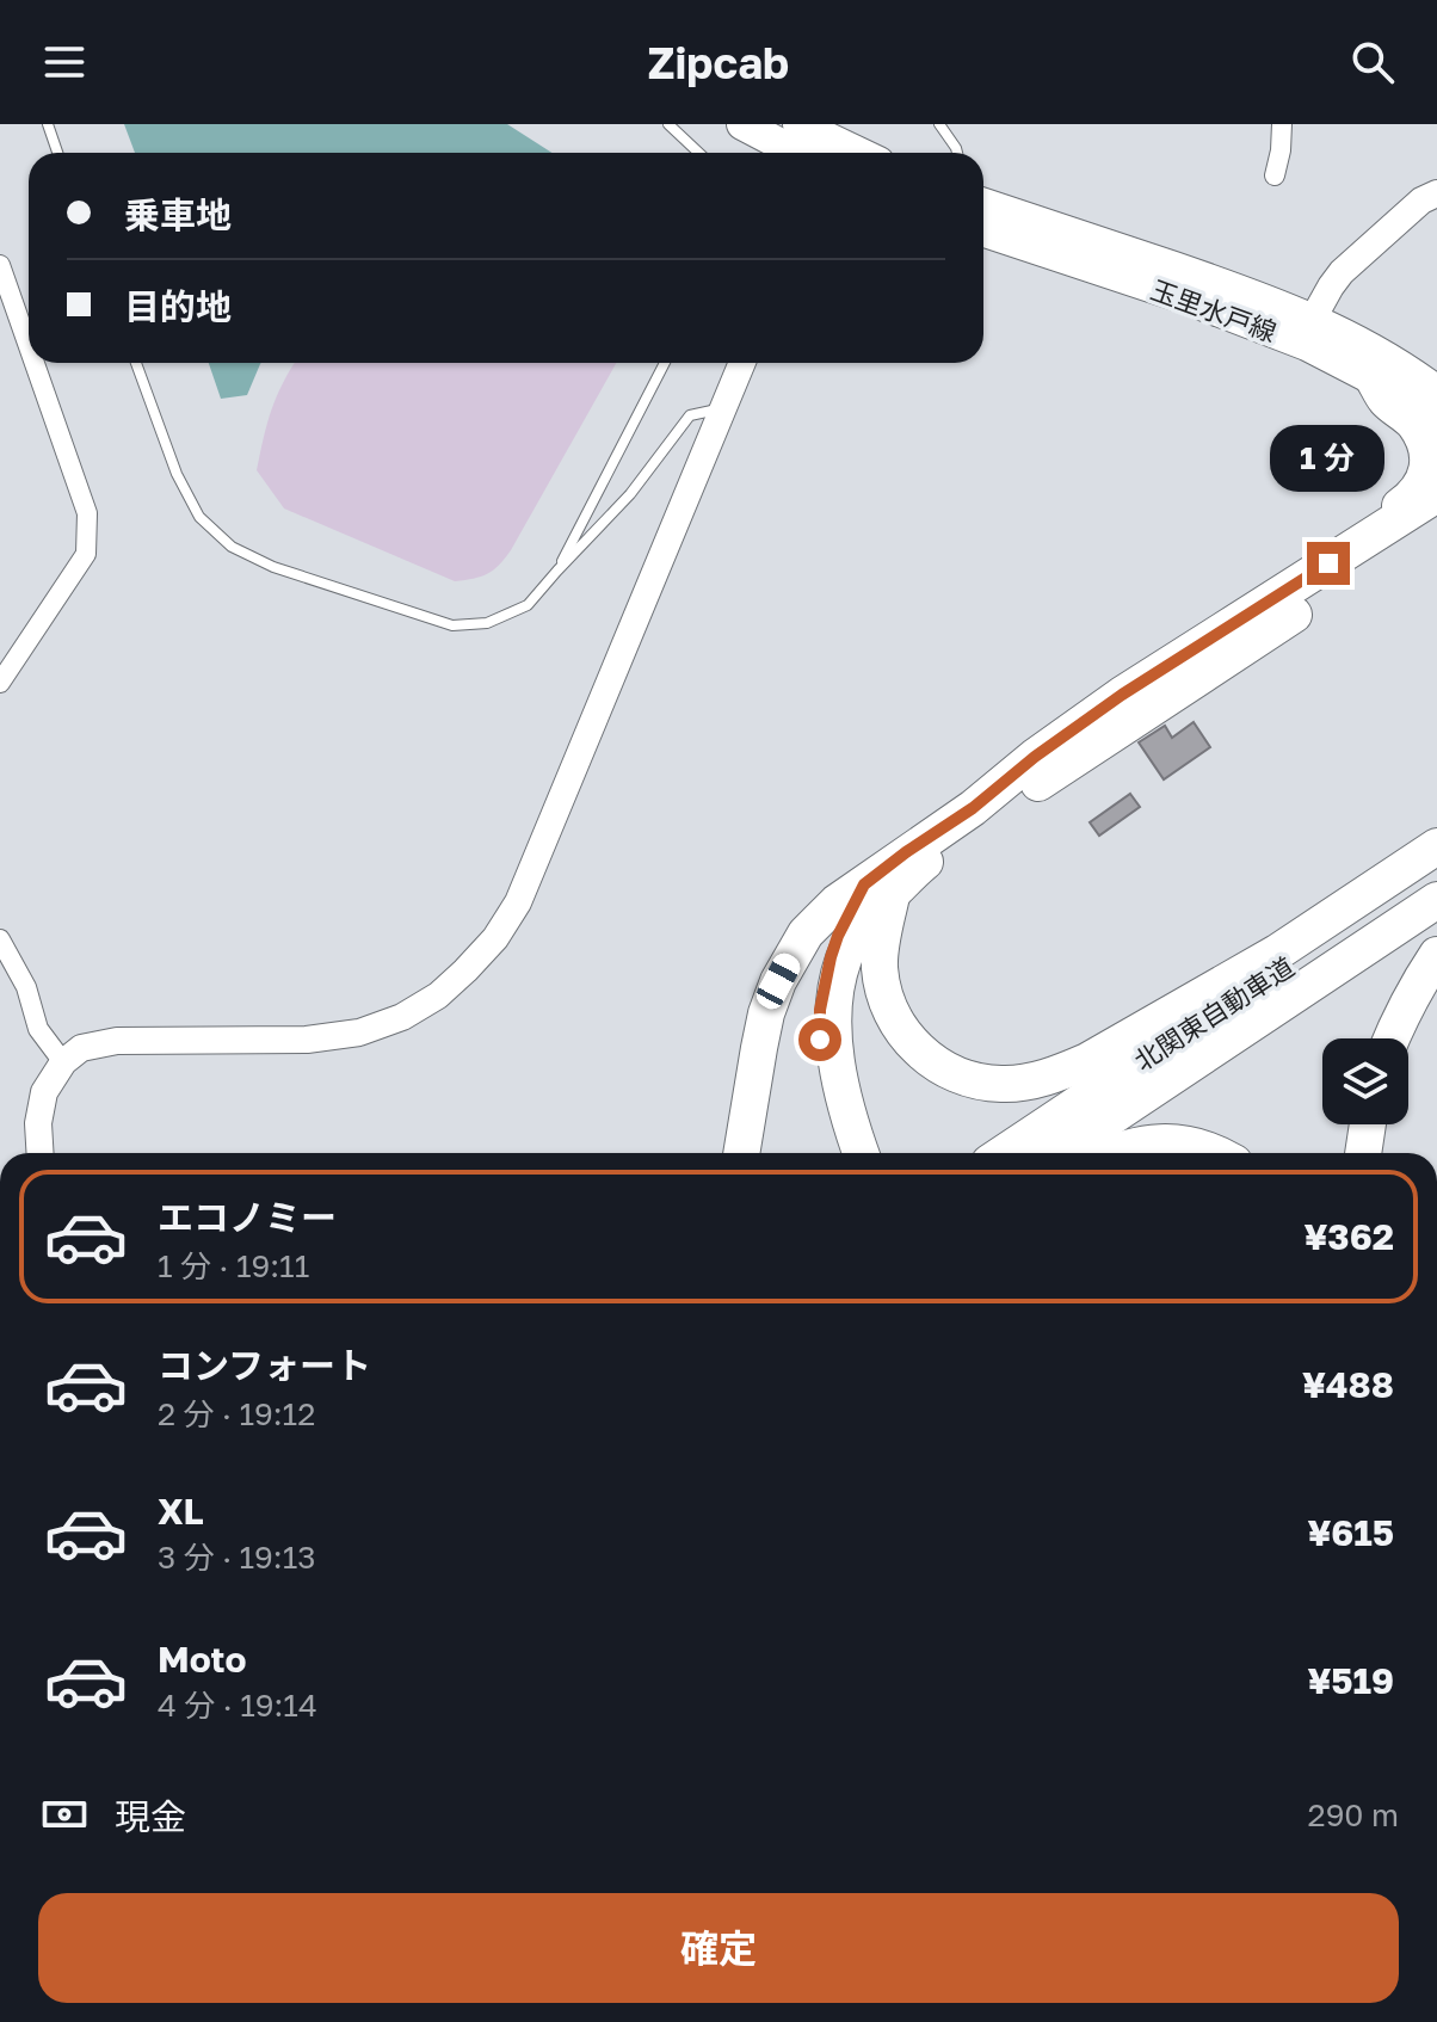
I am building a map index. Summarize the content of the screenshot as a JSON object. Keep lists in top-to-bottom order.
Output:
{
  "streets": {
    "highway": ["北関東自動車道"],
    "main road": ["玉里水戸線"]
  },
  "page": {
    "header": "Zipcab",
    "banner": ["乗車地", "目的地"],
    "bubble": "1 分",
    "list": [
      {
        "name": "エコノミー",
        "note": "1 分 · 19:11",
        "value": "¥362"
      },
      {
        "name": "コンフォート",
        "note": "2 分 · 19:12",
        "value": "¥488"
      },
      {
        "name": "XL",
        "note": "3 分 · 19:13",
        "value": "¥615"
      },
      {
        "name": "Moto",
        "note": "4 分 · 19:14",
        "value": "¥519"
      }
    ],
    "pay": ["現金", "290 m"],
    "buttons": "確定"
  }
}
